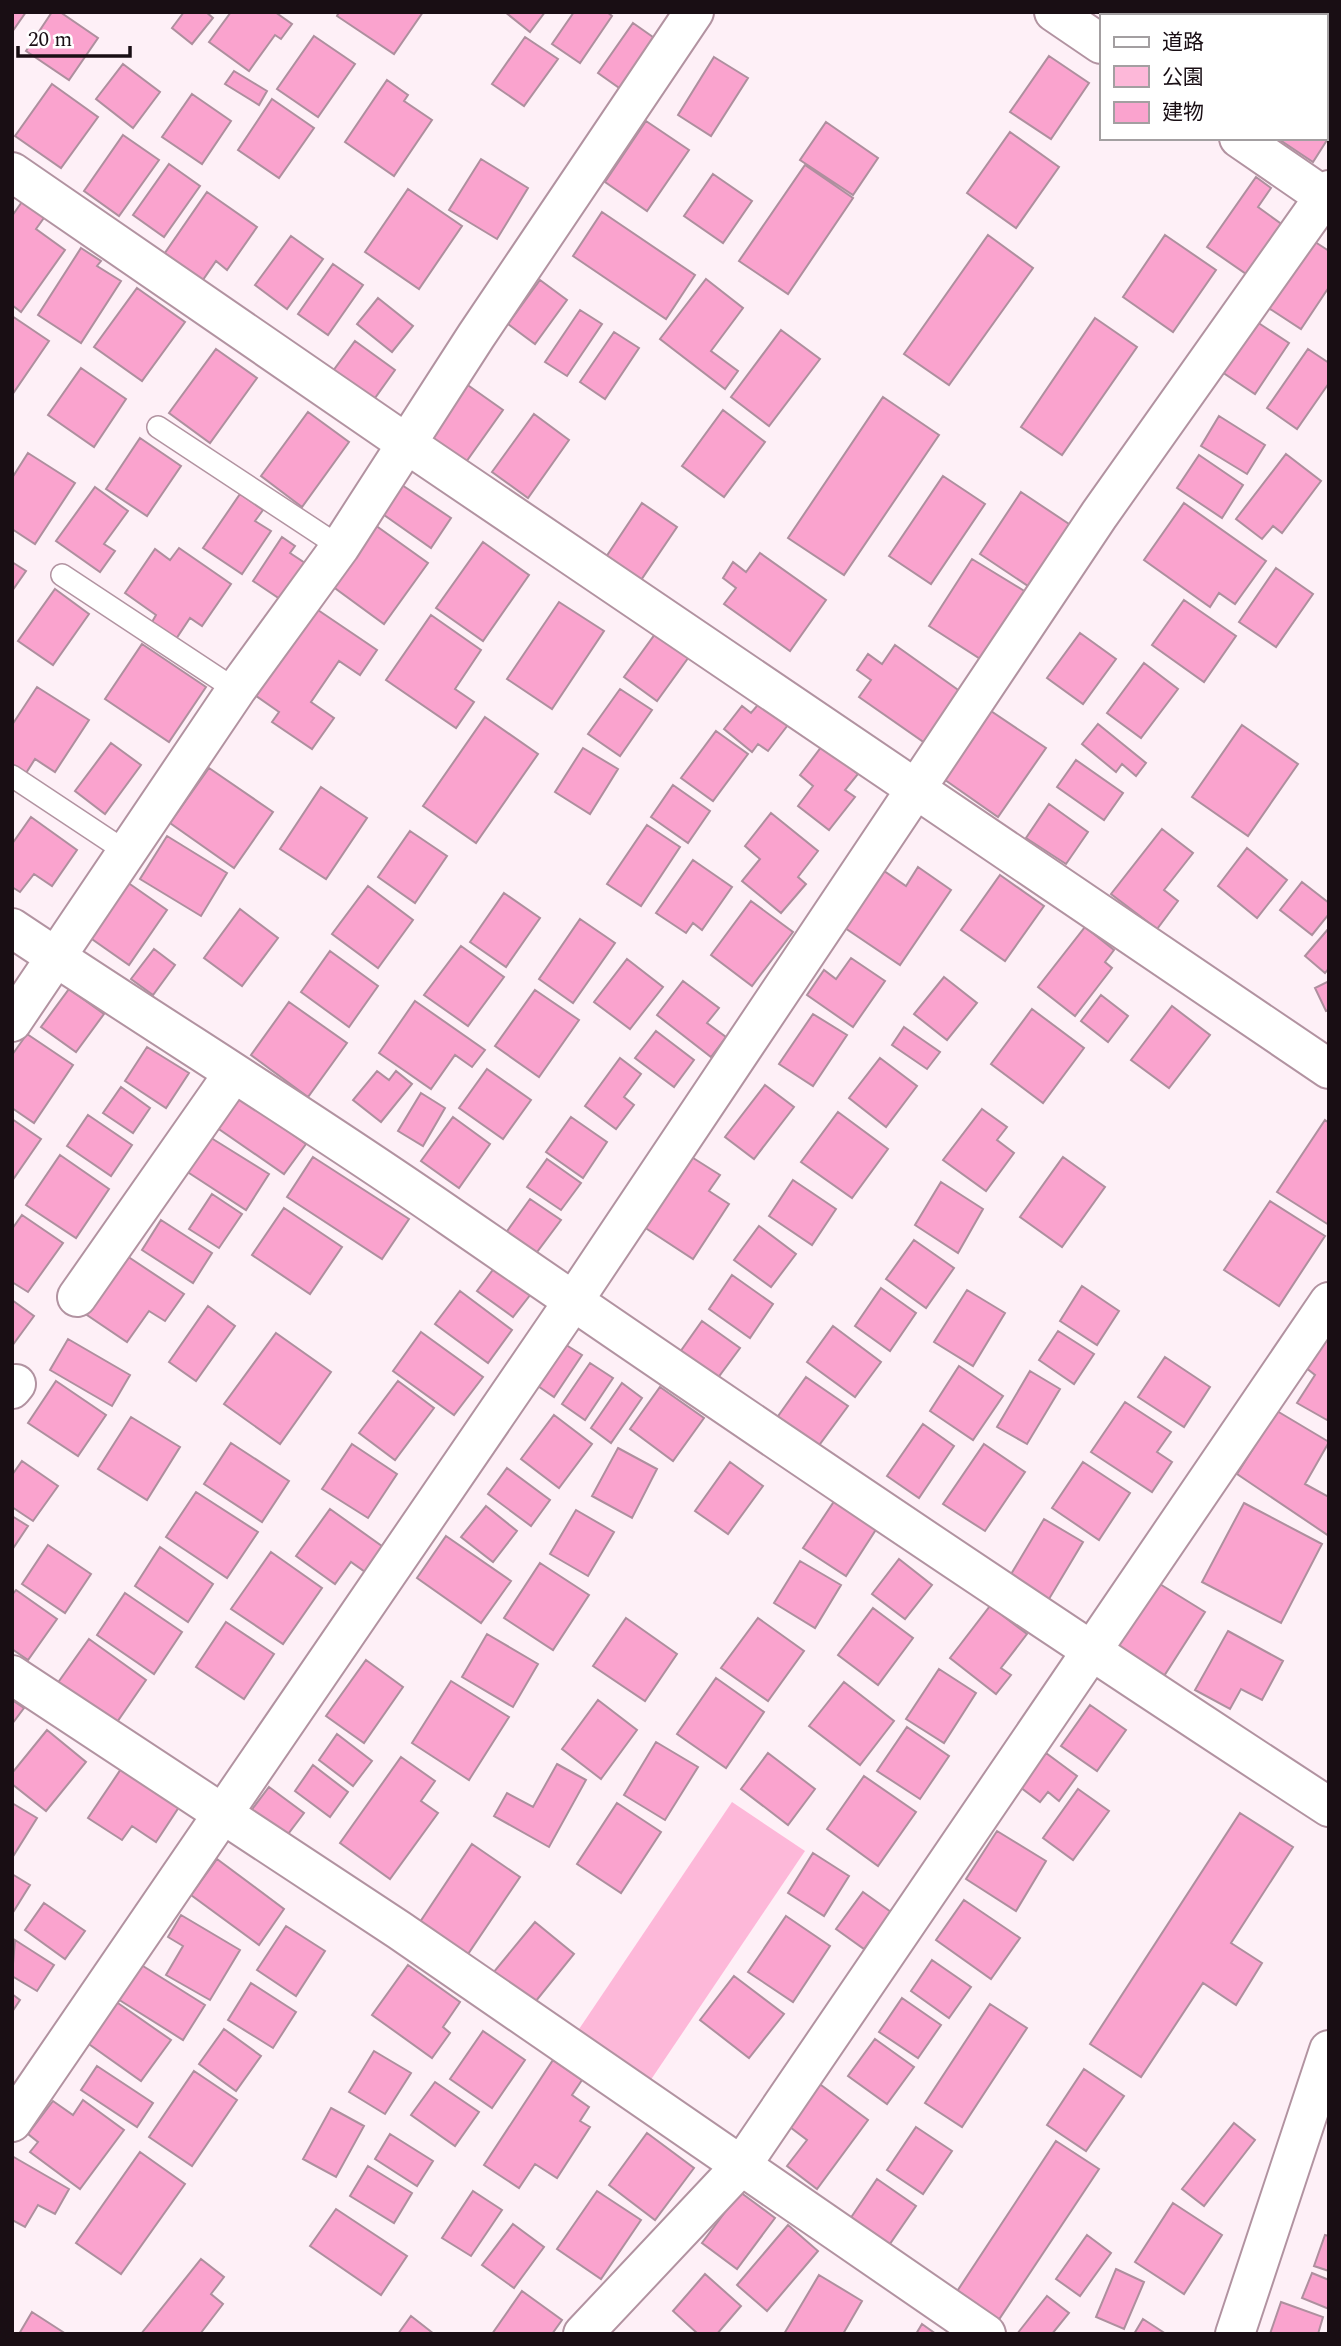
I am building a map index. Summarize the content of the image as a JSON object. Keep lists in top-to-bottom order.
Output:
{
  "legend": ["道路", "公園", "建物"],
  "scale_bar": "20 m"
}
